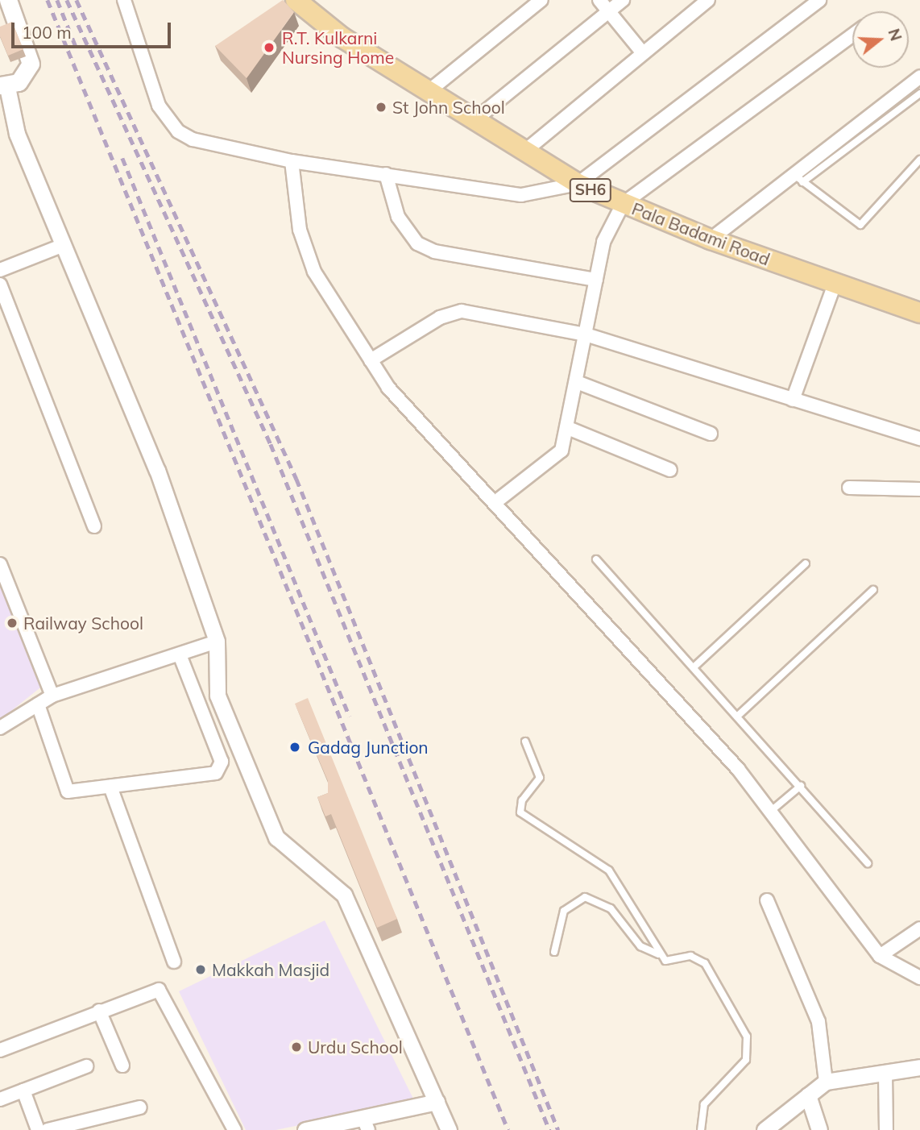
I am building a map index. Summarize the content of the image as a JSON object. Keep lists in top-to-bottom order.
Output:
{
  "streets": {
    "main road": ["SH6", "Pala Badami Road"]
  },
  "places": [
    "R.T. Kulkarni Nursing Home",
    "St John School",
    "Railway School",
    "Gadag Junction",
    "Makkah Masjid",
    "Urdu School"
  ],
  "scale_bar": "100 m",
  "north": "right"
}
